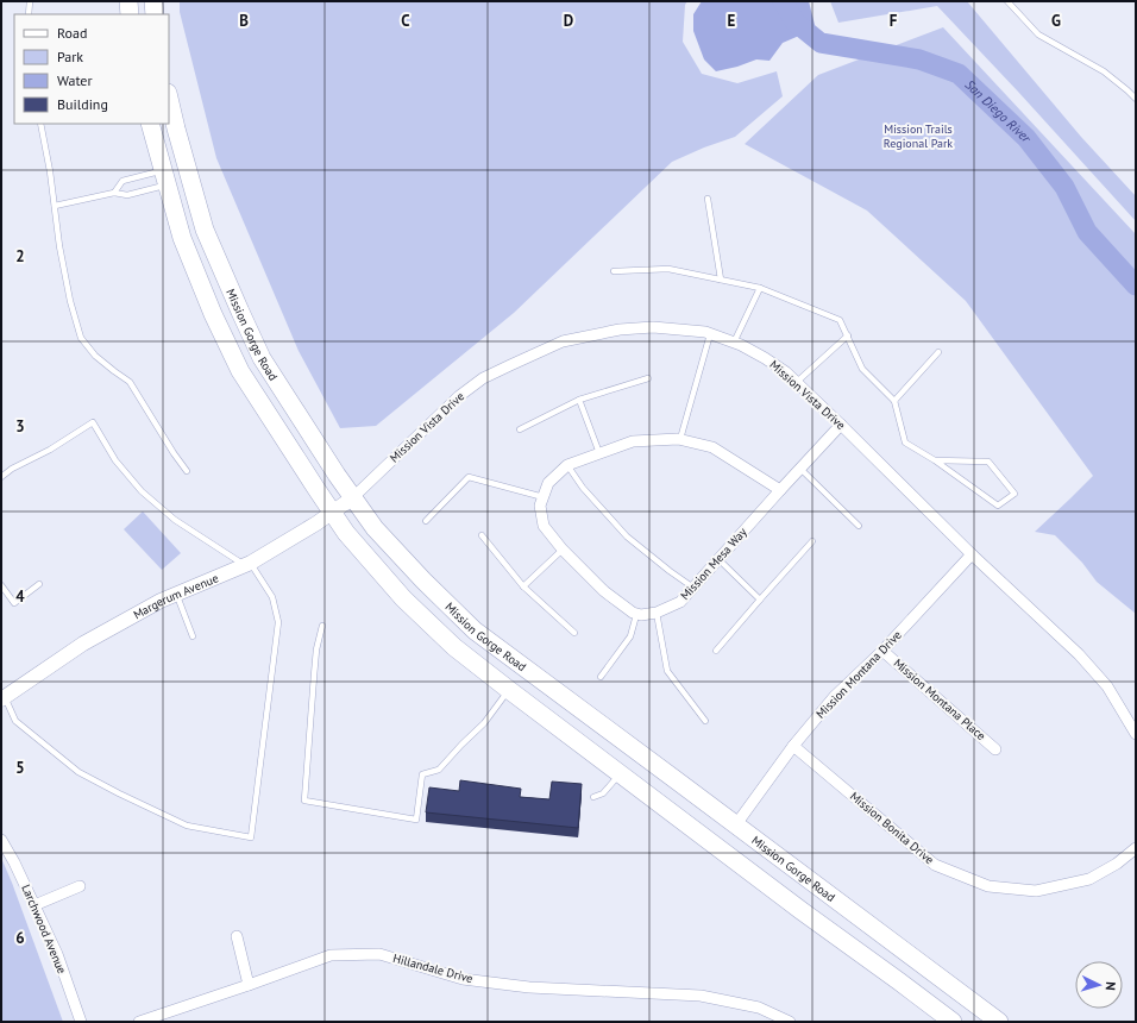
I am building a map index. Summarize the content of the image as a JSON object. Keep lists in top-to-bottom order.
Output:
{
  "streets": {
    "main road": ["Mission Gorge Road"],
    "street": [
      "Mission Vista Drive",
      "Mission Mesa Way",
      "Margerum Avenue",
      "Mission Montana Drive",
      "Mission Montana Place",
      "Mission Bonita Drive",
      "Larchwood Avenue",
      "Hillandale Drive"
    ]
  },
  "crossings": [
    ["Mission Gorge Road", "Mission Vista Drive"],
    ["Mission Gorge Road", "Margerum Avenue"],
    ["Mission Gorge Road", "Mission Montana Drive"],
    ["Mission Vista Drive", "Mission Mesa Way"],
    ["Mission Vista Drive", "Margerum Avenue"],
    ["Mission Vista Drive", "Mission Montana Drive"],
    ["Mission Montana Drive", "Mission Montana Place"],
    ["Mission Montana Drive", "Mission Bonita Drive"]
  ],
  "water": ["San Diego River"],
  "parks": ["Mission Trails Regional Park"],
  "legend": [
    "Road",
    "Park",
    "Water",
    "Building"
  ],
  "north": "right",
  "grid": {
    "columns": [
      "B",
      "C",
      "D",
      "E",
      "F",
      "G"
    ],
    "rows": [
      "2",
      "3",
      "4",
      "5",
      "6"
    ]
  }
}
